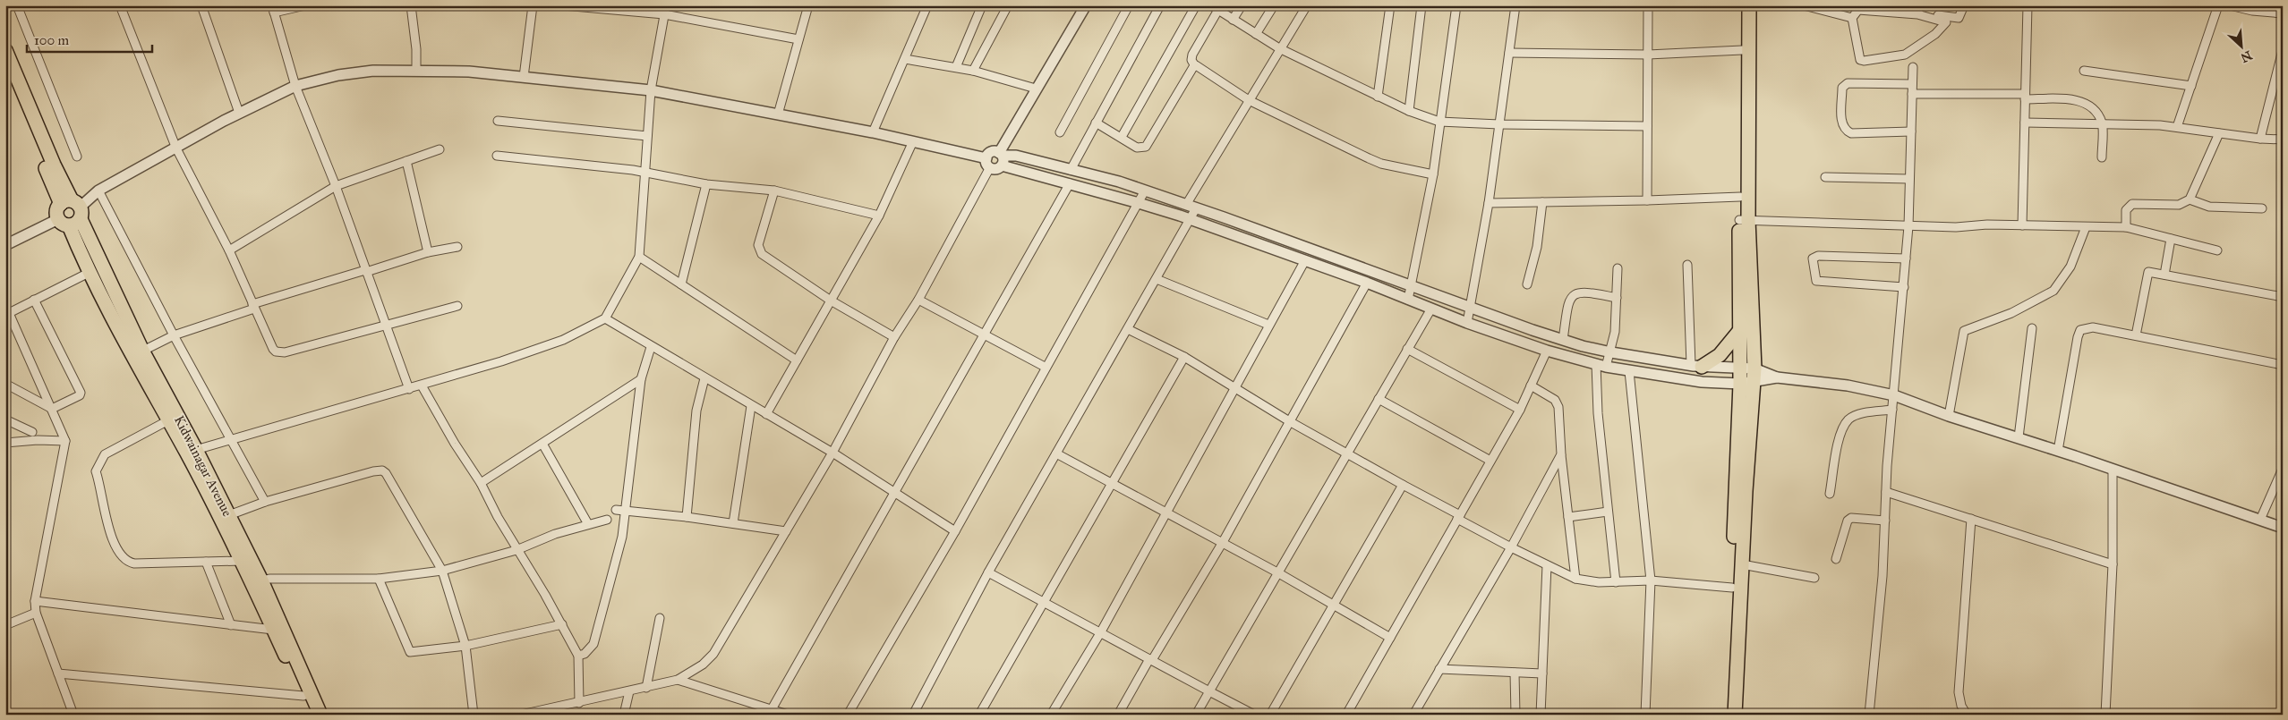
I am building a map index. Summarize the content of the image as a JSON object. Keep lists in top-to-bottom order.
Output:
{
  "streets": {
    "main road": ["Kidwainagar Avenue"]
  },
  "scale_bar": "100 m",
  "north": "bottom right"
}
